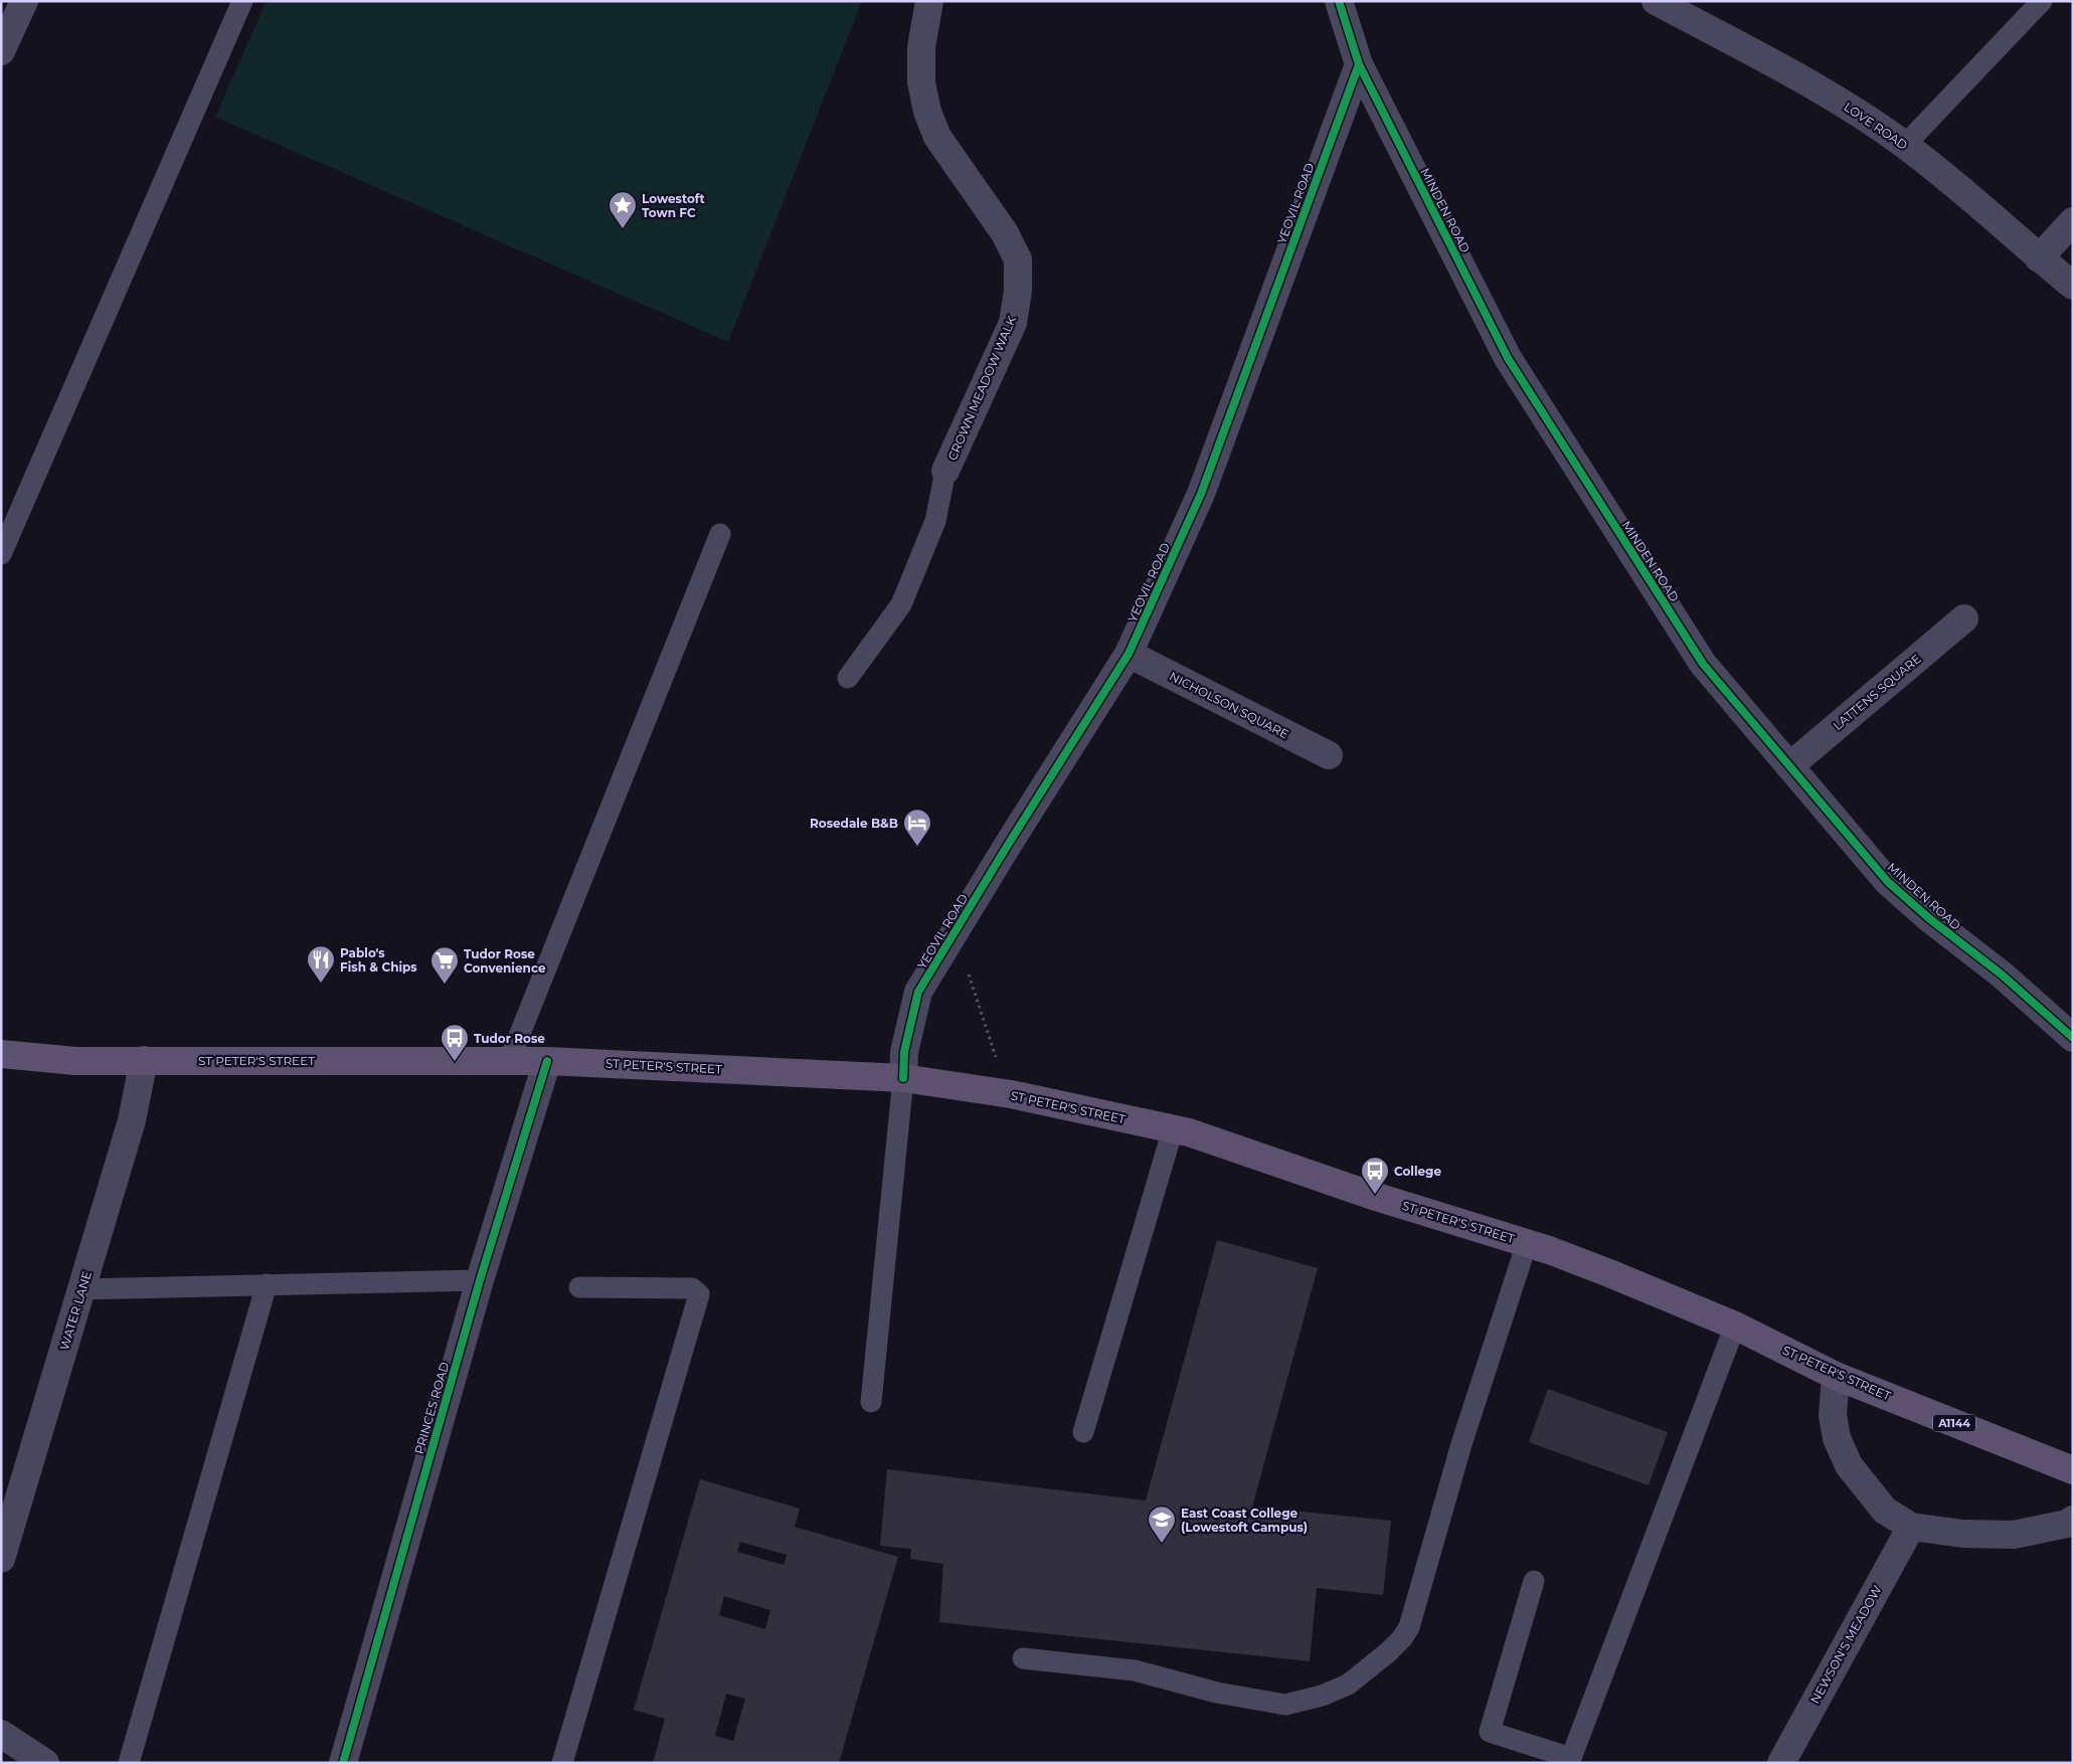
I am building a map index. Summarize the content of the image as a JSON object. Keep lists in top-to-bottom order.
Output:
{
  "streets": {
    "main road": ["ST PETER'S STREET", "A1144"],
    "street": [
      "LOVE ROAD",
      "YEOVIL ROAD",
      "MINDEN ROAD",
      "CROWN MEADOW WALK",
      "LATTENS SQUARE",
      "NICHOLSON SQUARE",
      "WATER LANE",
      "PRINCES ROAD",
      "NEWSON'S MEADOW"
    ]
  },
  "crossings": [
    ["YEOVIL ROAD", "MINDEN ROAD"],
    ["YEOVIL ROAD", "NICHOLSON SQUARE"],
    ["YEOVIL ROAD", "ST PETER'S STREET"],
    ["MINDEN ROAD", "LATTENS SQUARE"],
    ["ST PETER'S STREET", "WATER LANE"],
    ["ST PETER'S STREET", "PRINCES ROAD"]
  ],
  "places": {
    "place": ["Lowestoft Town FC"],
    "hotel": ["Rosedale B&B"],
    "restaurant": ["Pablo's Fish & Chips"],
    "supermarket": ["Tudor Rose Convenience"],
    "bus stop": ["Tudor Rose", "College"],
    "school or university": ["East Coast College (Lowestoft Campus)"]
  }
}
